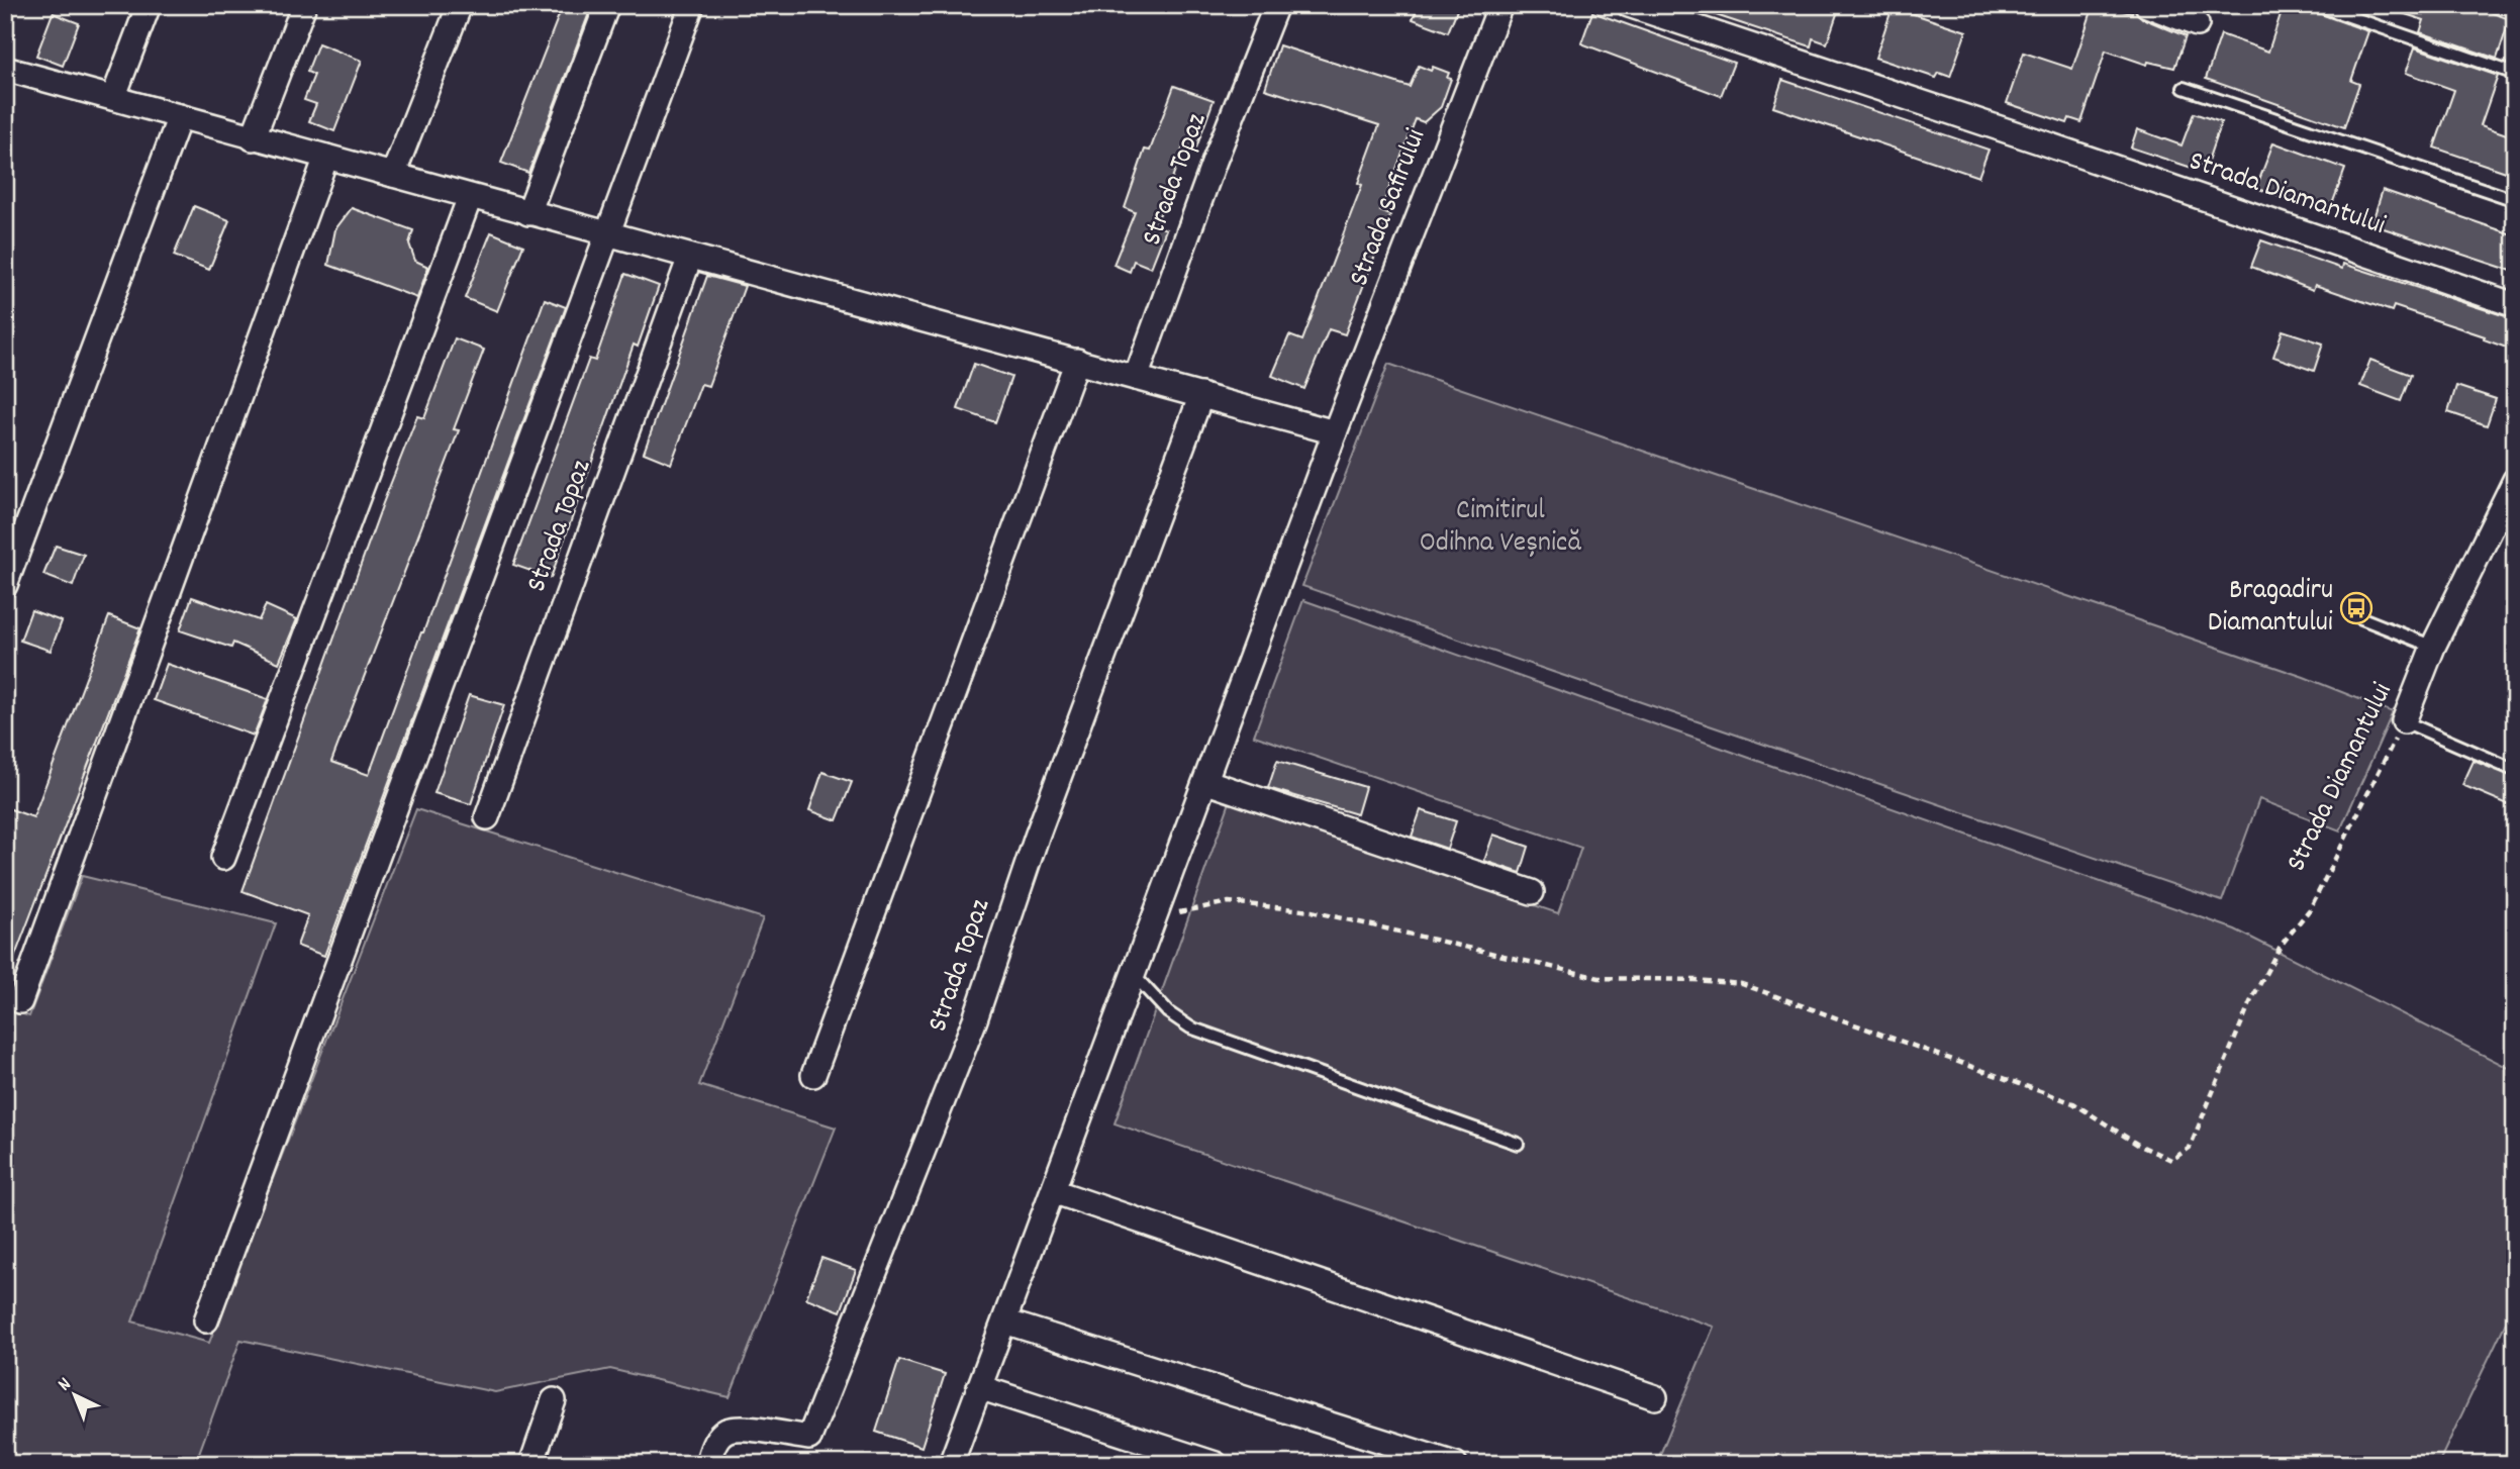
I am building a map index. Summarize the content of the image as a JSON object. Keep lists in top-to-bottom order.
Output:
{
  "streets": {
    "street": ["Strada Topaz", "Strada Diamantului", "Strada Safirului"]
  },
  "crossings": [
    ["Strada Diamantului", "Strada Safirului"]
  ],
  "parks": ["Cimitirul Odihna Veșnică"],
  "places": {
    "bus stop": ["Bragadiru Diamantului"]
  },
  "north": "top left"
}
